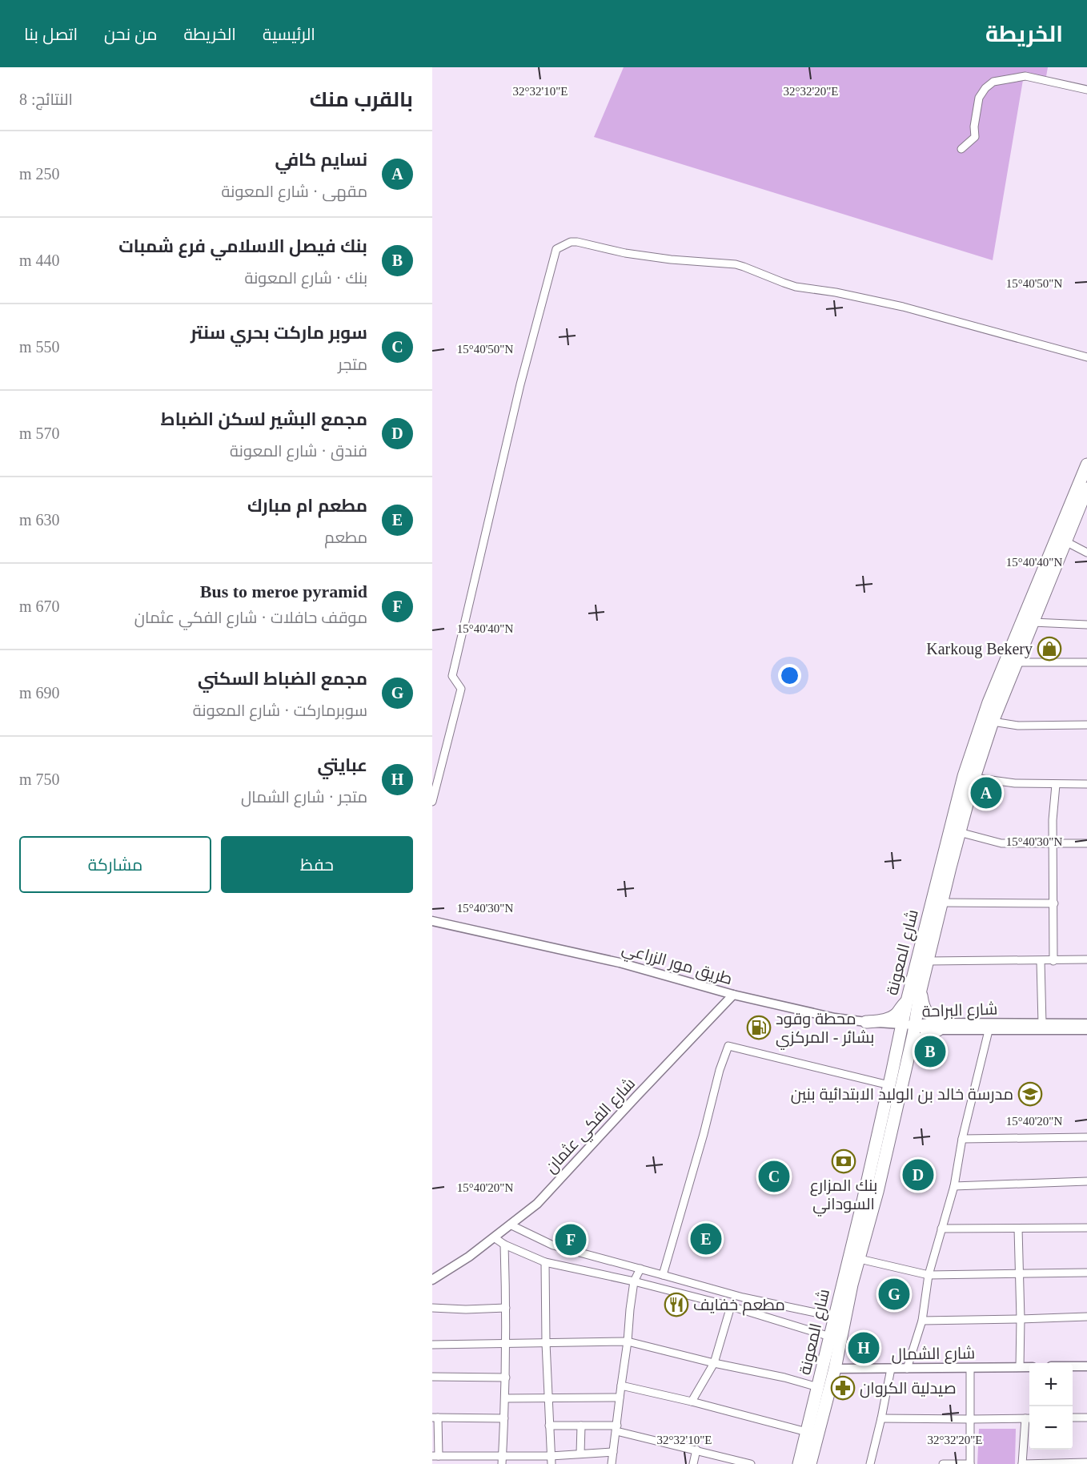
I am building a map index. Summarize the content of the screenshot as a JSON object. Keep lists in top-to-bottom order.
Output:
{
  "streets": {
    "highway": ["شارع المعونة"],
    "street": [
      "طريق مور الزراعي",
      "شارع البراحة",
      "شارع الفكي عثمان",
      "شارع الشمال"
    ]
  },
  "crossings": [
    ["شارع المعونة", "طريق مور الزراعي"],
    ["شارع المعونة", "شارع البراحة"],
    ["شارع المعونة", "شارع الشمال"],
    ["طريق مور الزراعي", "شارع البراحة"],
    ["طريق مور الزراعي", "شارع الفكي عثمان"]
  ],
  "places": {
    "shop": ["Karkoug Bekery"],
    "fuel station": ["محطة وقود بشائر - المركزي"],
    "school or university": ["مدرسة خالد بن الوليد الابتدائية بنين"],
    "bank": ["بنك المزارع السوداني"],
    "restaurant": ["مطعم خفايف"],
    "pharmacy": ["صيدلية الكروان"]
  },
  "page": {
    "header": "الخريطة",
    "nav": [
      "الرئيسية",
      "الخريطة",
      "من نحن",
      "اتصل بنا"
    ],
    "heading": ["بالقرب منك", "النتائج: 8"],
    "list": [
      {
        "mark": "A",
        "name": "نسايم كافي",
        "note": "مقهى · شارع المعونة",
        "value": "250 m"
      },
      {
        "mark": "B",
        "name": "بنك فيصل الاسلامي فرع شمبات",
        "note": "بنك · شارع المعونة",
        "value": "440 m"
      },
      {
        "mark": "C",
        "name": "سوبر ماركت بحري سنتر",
        "note": "متجر",
        "value": "550 m"
      },
      {
        "mark": "D",
        "name": "مجمع البشير لسكن الضباط",
        "note": "فندق · شارع المعونة",
        "value": "570 m"
      },
      {
        "mark": "E",
        "name": "مطعم ام مبارك",
        "note": "مطعم",
        "value": "630 m"
      },
      {
        "mark": "F",
        "name": "Bus to meroe pyramid",
        "note": "موقف حافلات · شارع الفكي عثمان",
        "value": "670 m"
      },
      {
        "mark": "G",
        "name": "مجمع الضباط السكني",
        "note": "سوبرماركت · شارع المعونة",
        "value": "690 m"
      },
      {
        "mark": "H",
        "name": "عبايتي",
        "note": "متجر · شارع الشمال",
        "value": "750 m"
      }
    ],
    "pins": [
      "A",
      "B",
      "D",
      "C",
      "E",
      "F",
      "G",
      "H"
    ],
    "buttons": ["حفظ", "مشاركة"],
    "map_buttons": ["+", "−"]
  },
  "coordinates": [
    "32°32'10\"E",
    "32°32'20\"E",
    "15°40'50\"N",
    "15°40'40\"N",
    "15°40'30\"N",
    "15°40'20\"N"
  ]
}
